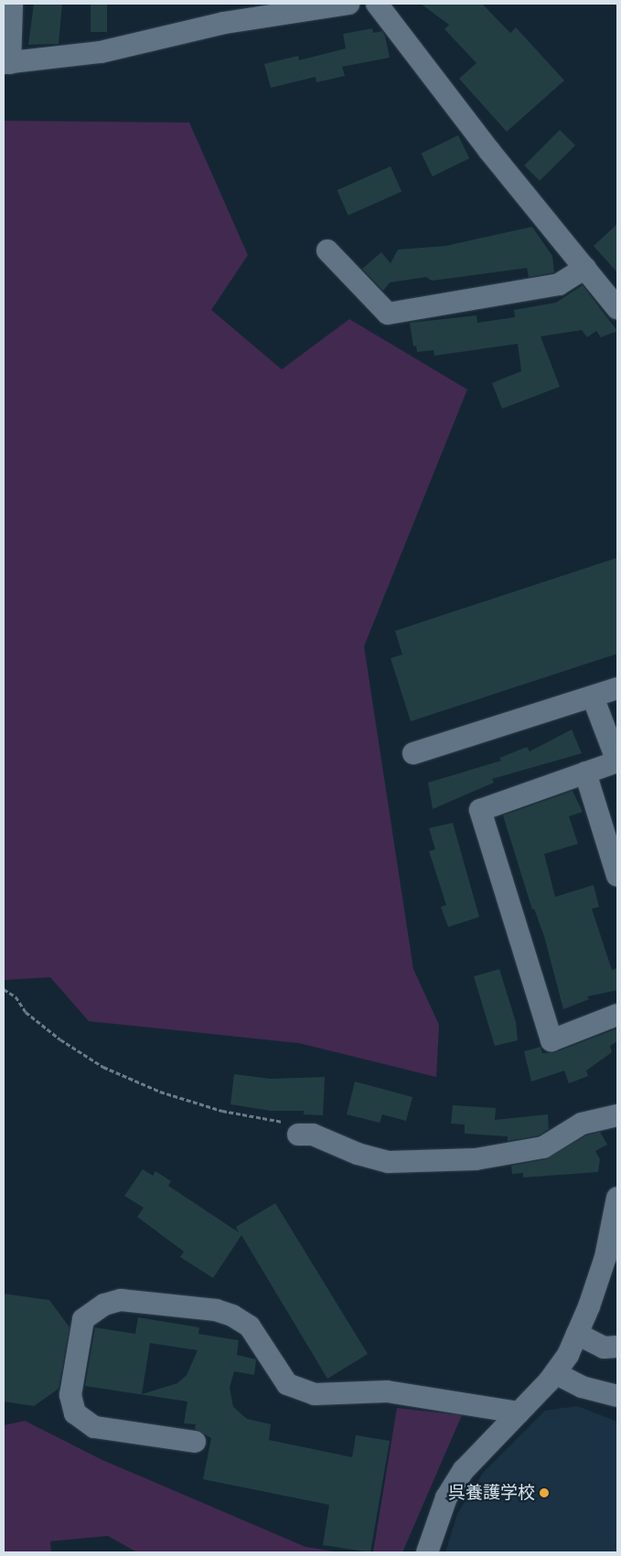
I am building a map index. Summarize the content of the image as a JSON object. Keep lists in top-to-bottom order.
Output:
{
  "places": ["呉養護学校"]
}
